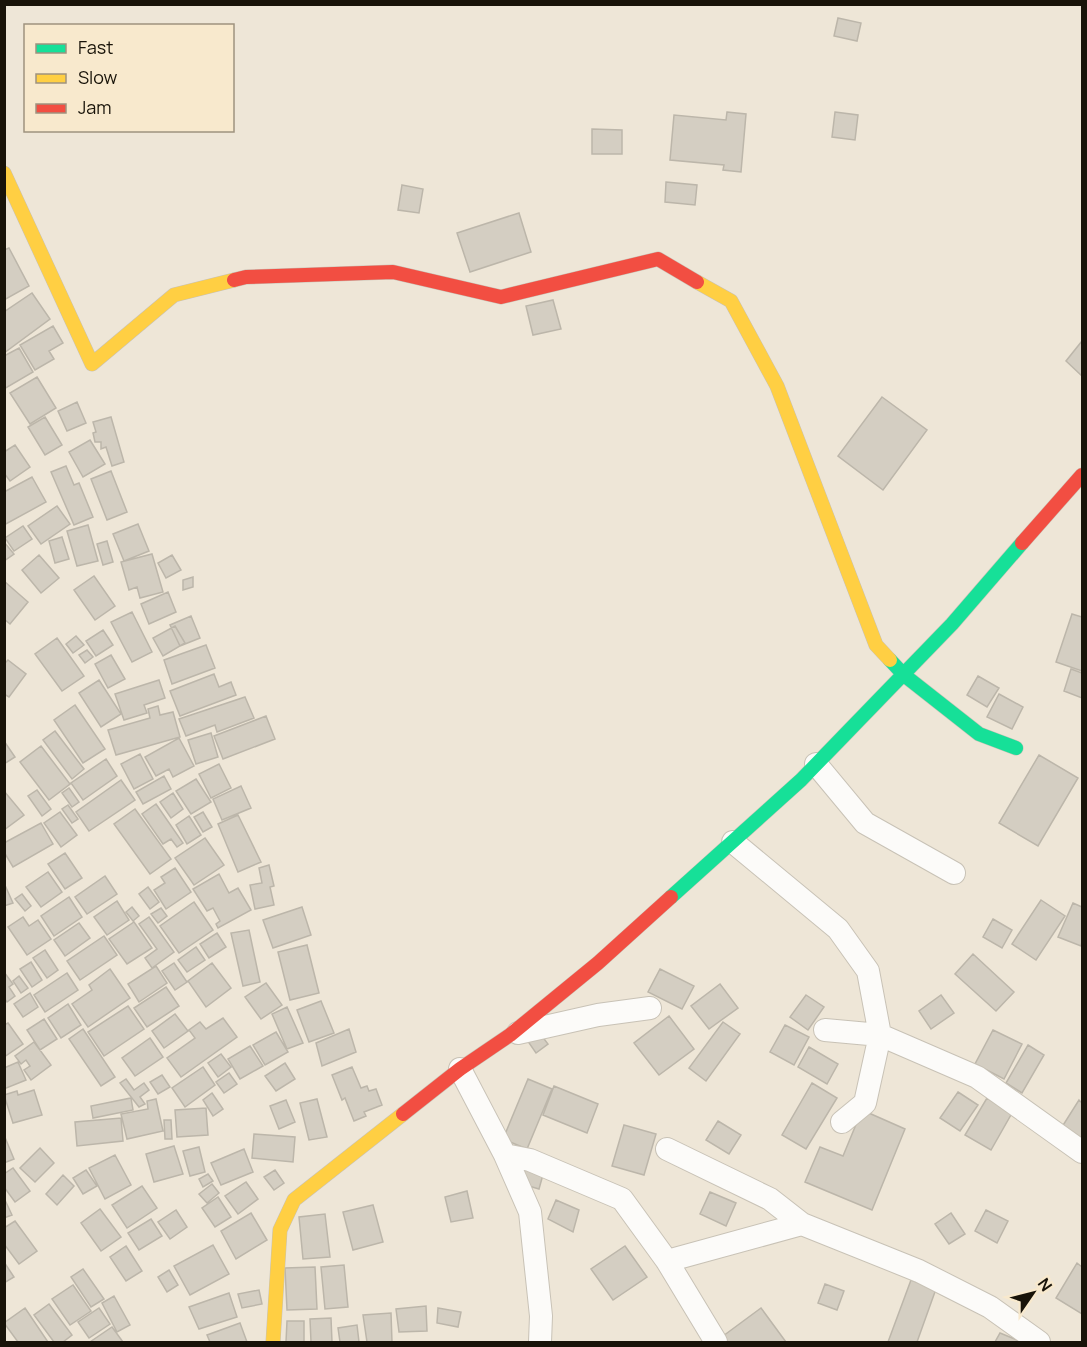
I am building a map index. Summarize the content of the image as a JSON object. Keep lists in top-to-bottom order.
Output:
{
  "legend": ["Fast", "Slow", "Jam"],
  "north": "top right"
}
